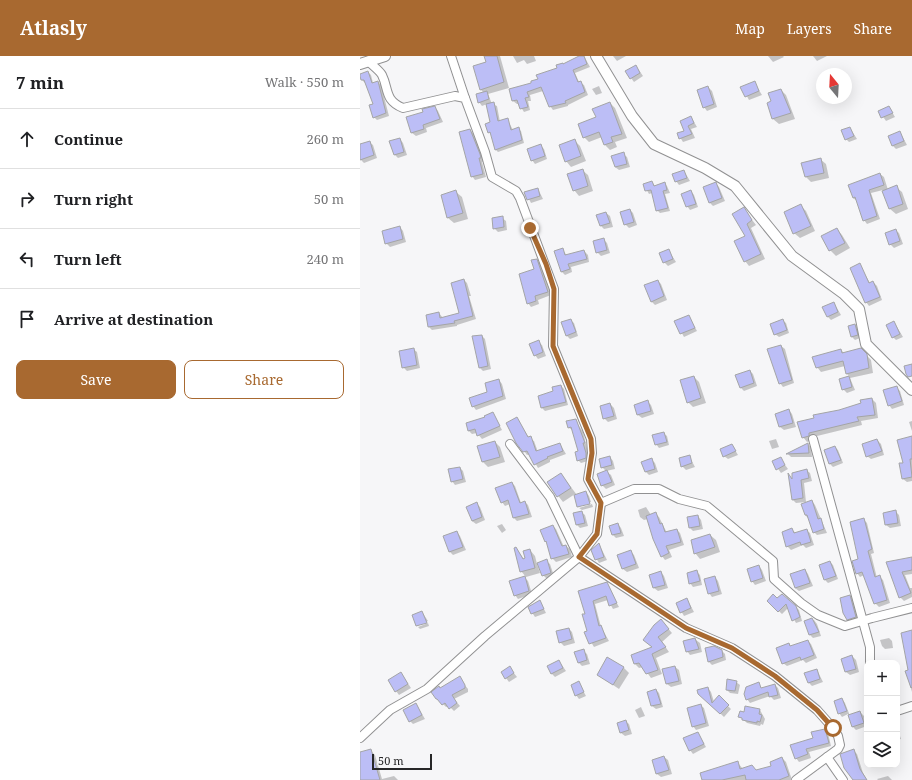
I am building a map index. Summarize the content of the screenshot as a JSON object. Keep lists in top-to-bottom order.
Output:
{
  "scale_bar": "50 m",
  "north": "top",
  "page": {
    "header": "Atlasly",
    "nav": ["Map", "Layers", "Share"],
    "heading": ["7 min", "Walk · 550 m"],
    "list": [
      ["Continue", "260 m"],
      ["Turn right", "50 m"],
      ["Turn left", "240 m"],
      "Arrive at destination"
    ],
    "buttons": ["Save", "Share"],
    "map_buttons": ["+", "−"],
    "scale": "50 m"
  }
}
